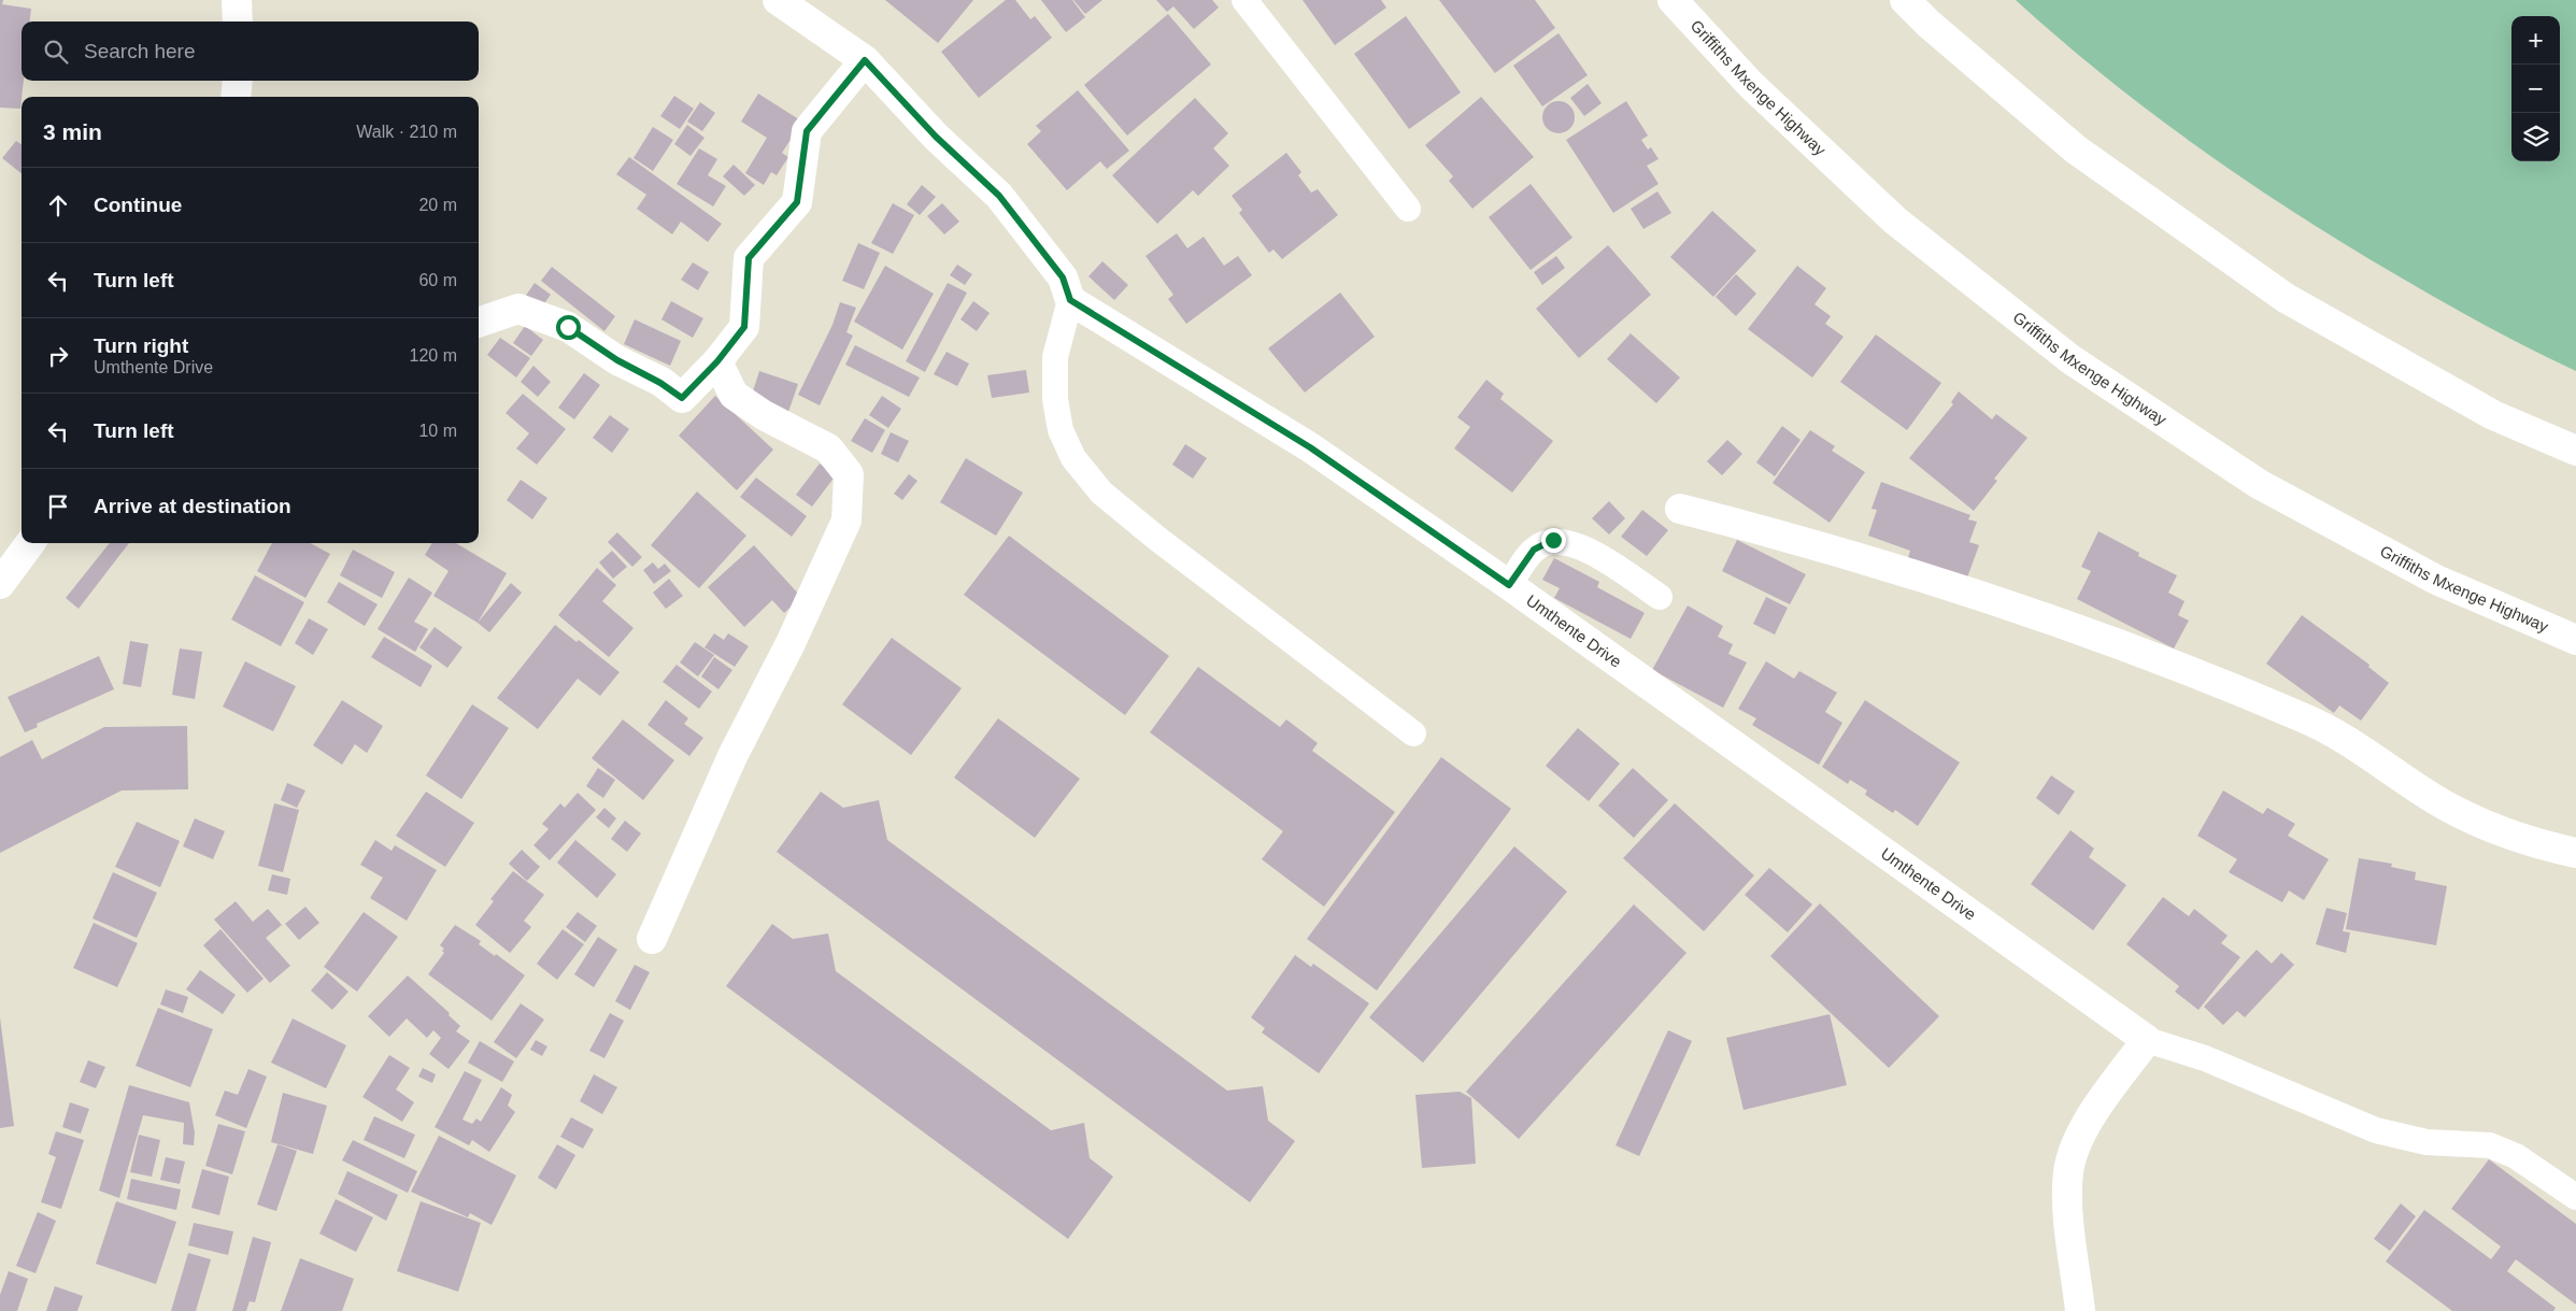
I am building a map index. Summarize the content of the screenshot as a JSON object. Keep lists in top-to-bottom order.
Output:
{
  "streets": {
    "street": ["Griffiths Mxenge Highway", "Umthente Drive"]
  },
  "page": {
    "map_buttons": ["+", "−"],
    "search": "Search here",
    "heading": ["3 min", "Walk · 210 m"],
    "list": [
      ["Continue", "20 m"],
      ["Turn left", "60 m"],
      ["Turn right", "Umthente Drive", "120 m"],
      ["Turn left", "10 m"],
      "Arrive at destination"
    ]
  }
}
